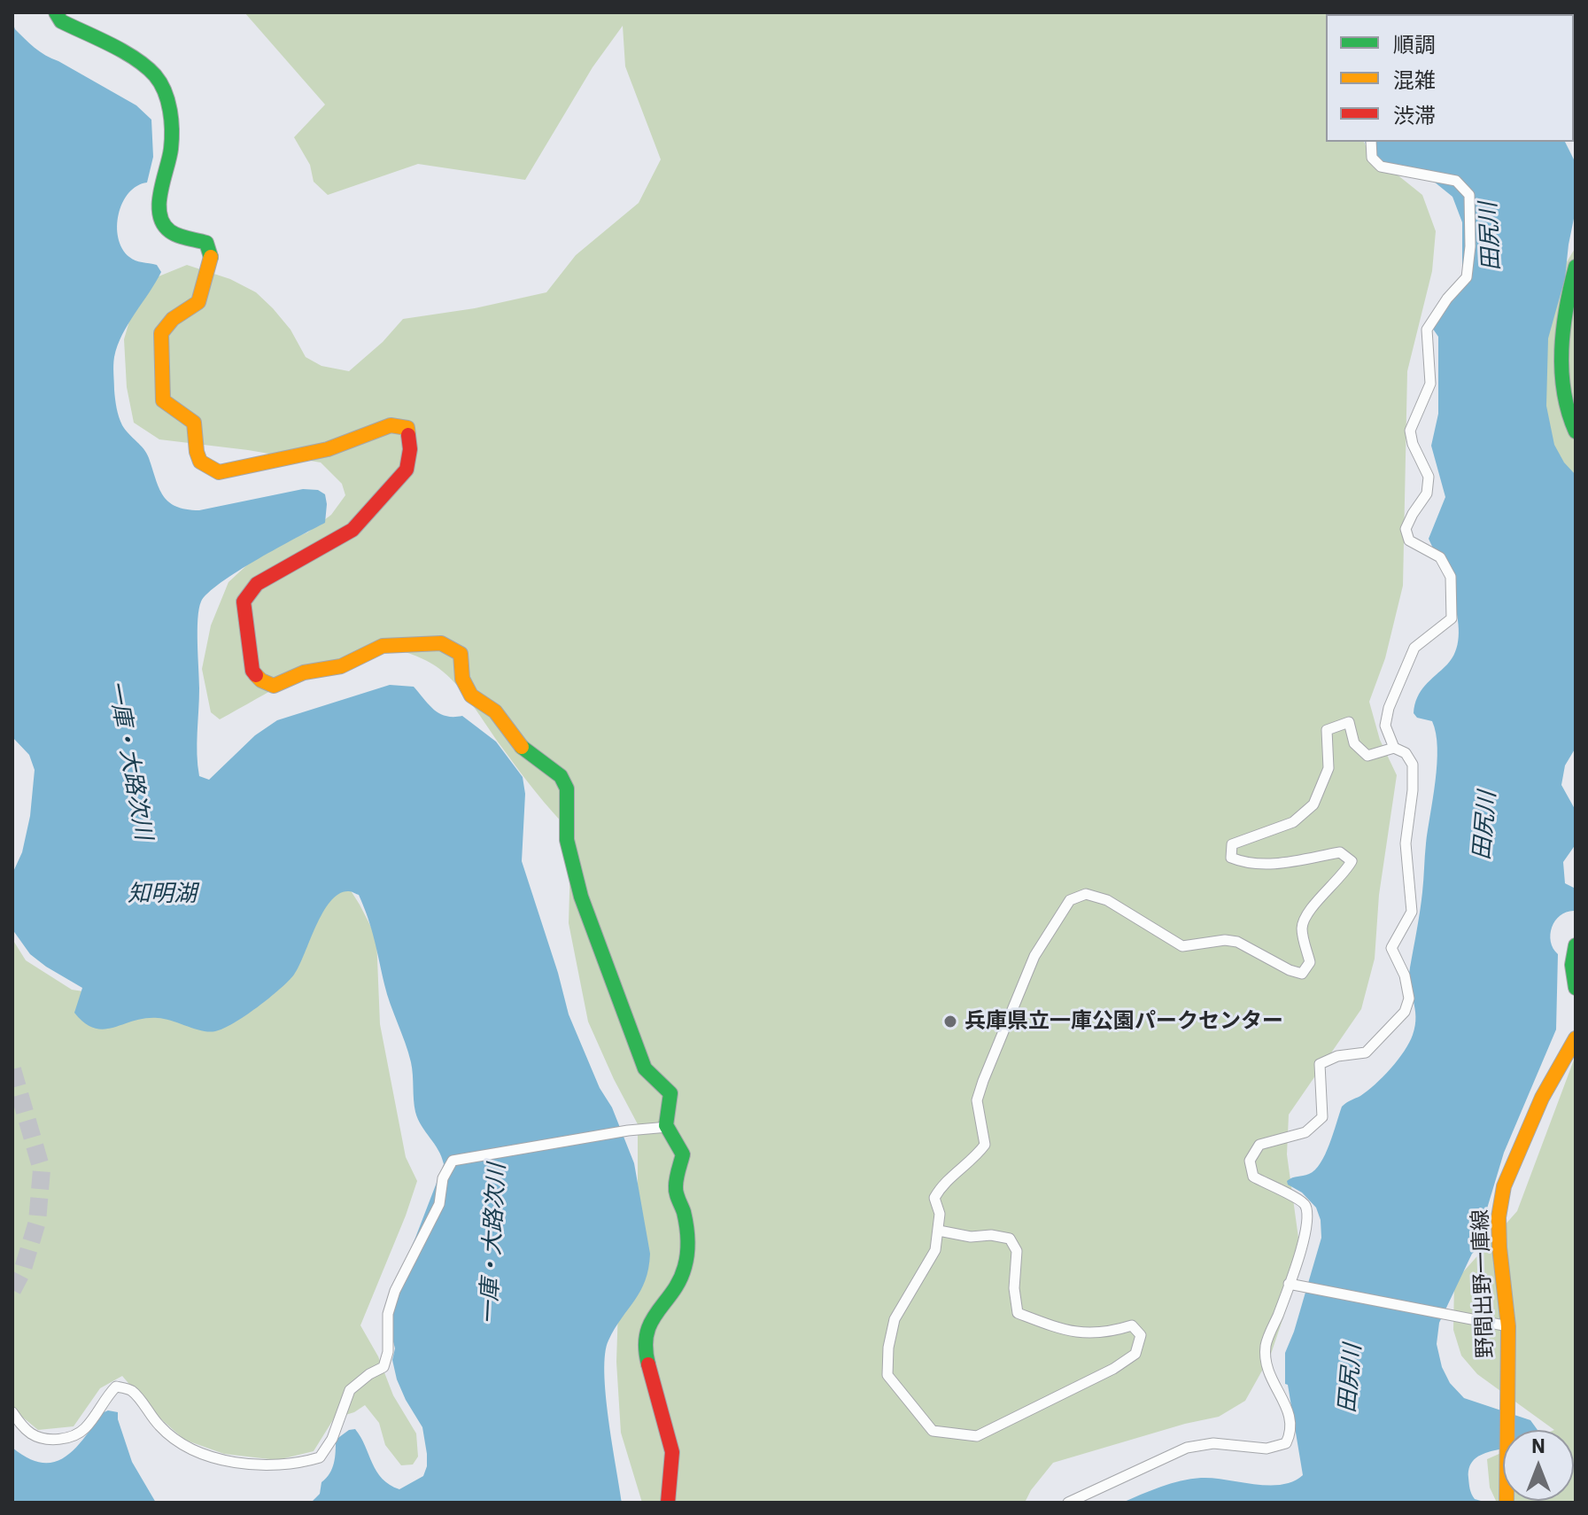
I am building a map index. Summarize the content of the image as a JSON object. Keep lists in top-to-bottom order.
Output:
{
  "streets": {
    "street": ["野間出野一庫線"]
  },
  "water": ["田尻川", "一庫・大路次川", "知明湖"],
  "places": ["兵庫県立一庫公園パークセンター"],
  "legend": ["順調", "混雑", "渋滞"],
  "north": "top"
}
